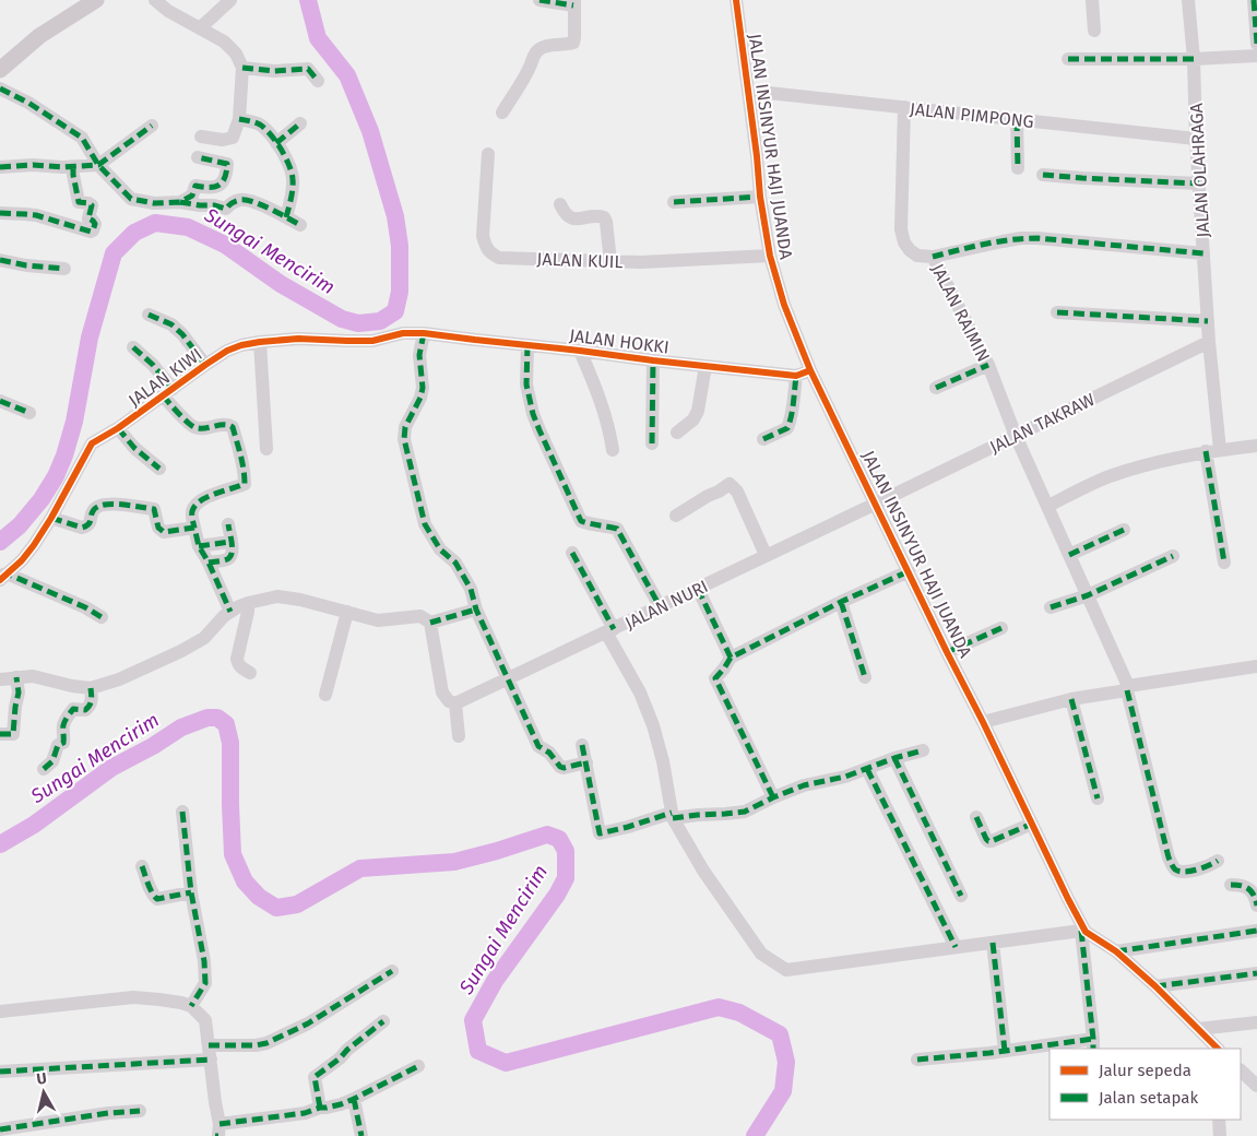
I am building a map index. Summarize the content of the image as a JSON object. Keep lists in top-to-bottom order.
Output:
{
  "streets": {
    "street": [
      "JALAN PIMPONG",
      "JALAN INSINYUR HAJI JUANDA",
      "JALAN OLAHRAGA",
      "JALAN KUIL",
      "JALAN RAIMIN",
      "JALAN HOKKI",
      "JALAN KIWI",
      "JALAN TAKRAW",
      "JALAN NURI"
    ]
  },
  "crossings": [
    ["JALAN PIMPONG", "JALAN INSINYUR HAJI JUANDA"],
    ["JALAN PIMPONG", "JALAN OLAHRAGA"],
    ["JALAN PIMPONG", "JALAN RAIMIN"],
    ["JALAN INSINYUR HAJI JUANDA", "JALAN KUIL"],
    ["JALAN INSINYUR HAJI JUANDA", "JALAN HOKKI"],
    ["JALAN INSINYUR HAJI JUANDA", "JALAN TAKRAW"],
    ["JALAN INSINYUR HAJI JUANDA", "JALAN NURI"],
    ["JALAN OLAHRAGA", "JALAN TAKRAW"],
    ["JALAN RAIMIN", "JALAN TAKRAW"],
    ["JALAN HOKKI", "JALAN KIWI"],
    ["JALAN TAKRAW", "JALAN NURI"]
  ],
  "water": ["Sungai Mencirim"],
  "legend": ["Jalur sepeda", "Jalan setapak"],
  "north": "top"
}
